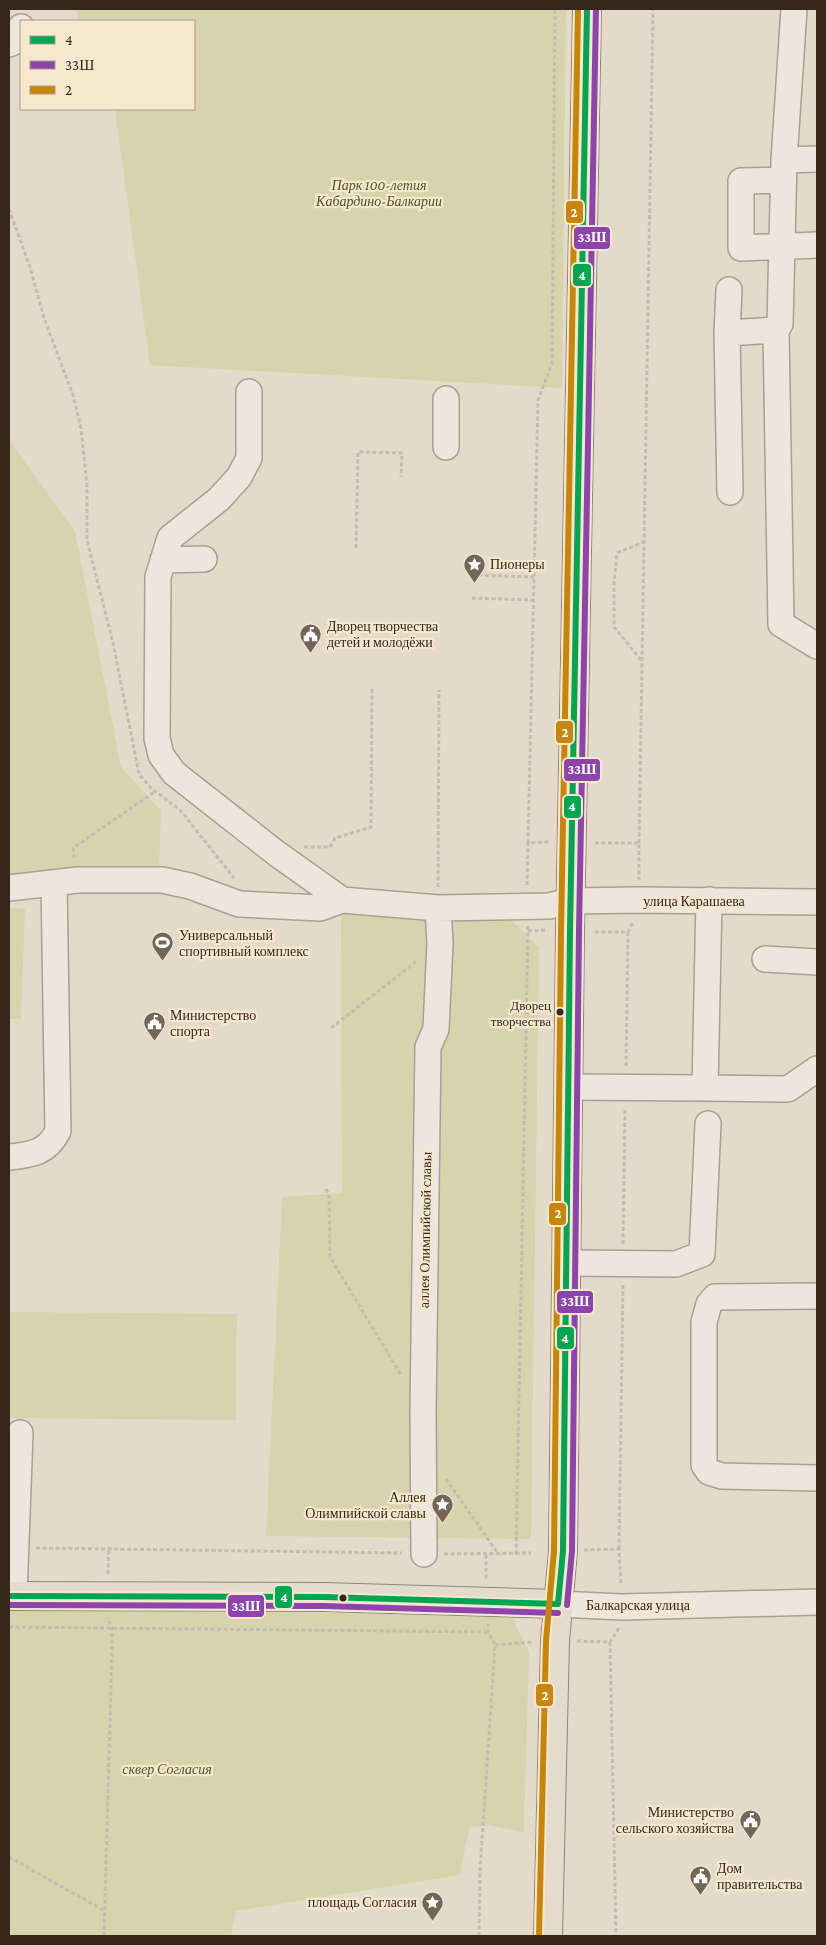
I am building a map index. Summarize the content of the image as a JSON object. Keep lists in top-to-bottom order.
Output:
{
  "streets": {
    "main road": ["Балкарская улица"],
    "street": ["улица Карашаева", "аллея Олимпийской славы"]
  },
  "crossings": [
    ["улица Карашаева", "аллея Олимпийской славы"]
  ],
  "parks": ["Парк 100-летия Кабардино-Балкарии", "сквер Согласия"],
  "places": {
    "place": ["Пионеры", "Аллея Олимпийской славы", "площадь Согласия"],
    "public building": [
      "Дворец творчества детей и молодёжи",
      "Министерство спорта",
      "Министерство сельского хозяйства",
      "Дом правительства"
    ],
    "sports": ["Универсальный спортивный комплекс"],
    "other": ["Дворец творчества"]
  },
  "lines": ["transit line 4", "transit line 33Ш", "transit line 2"],
  "legend": ["4", "33Ш", "2"]
}
